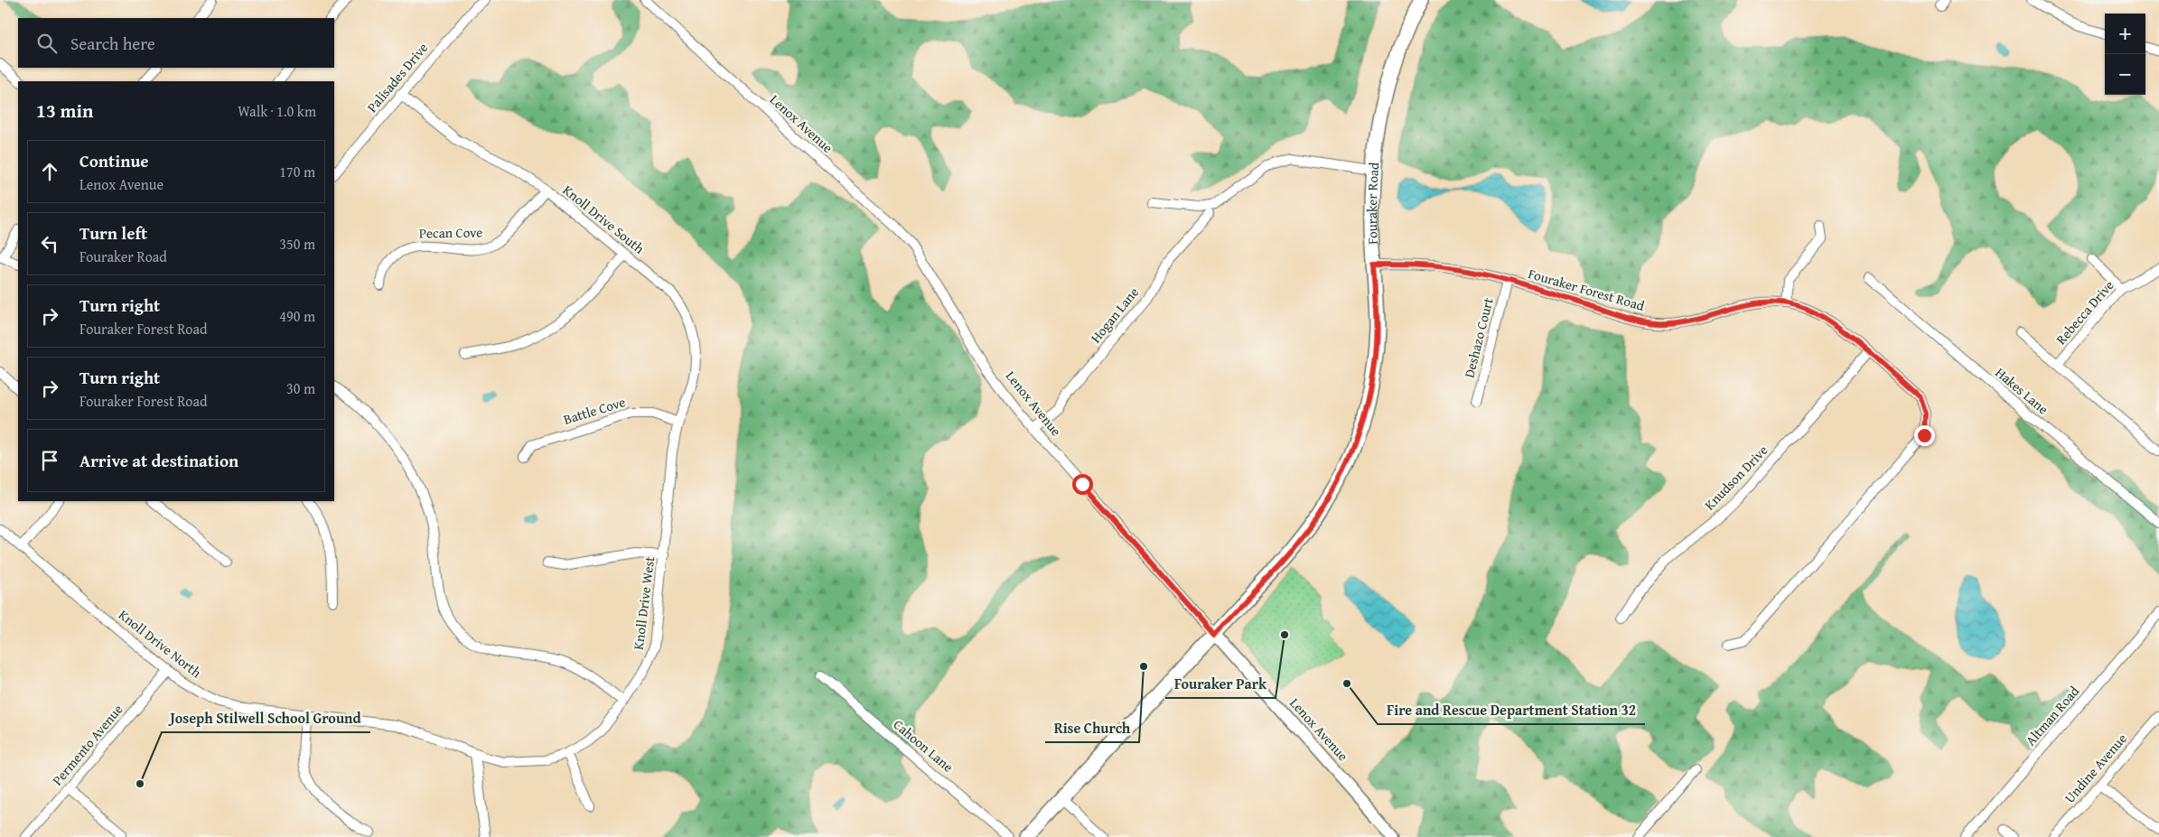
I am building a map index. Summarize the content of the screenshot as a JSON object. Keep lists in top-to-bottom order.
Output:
{
  "streets": {
    "main road": ["Fouraker Road"],
    "street": [
      "Palisades Drive",
      "Lenox Avenue",
      "Knoll Drive South",
      "Pecan Cove",
      "Fouraker Forest Road",
      "Rebecca Drive",
      "Hogan Lane",
      "Deshazo Court",
      "Hakes Lane",
      "Battle Cove",
      "Knudson Drive",
      "Knoll Drive West",
      "Knoll Drive North",
      "Altman Road",
      "Permento Avenue",
      "Cahoon Lane",
      "Undine Avenue"
    ]
  },
  "crossings": [
    ["Palisades Drive", "Knoll Drive South"],
    ["Lenox Avenue", "Fouraker Road"],
    ["Lenox Avenue", "Hogan Lane"],
    ["Fouraker Road", "Fouraker Forest Road"],
    ["Knoll Drive South", "Pecan Cove"],
    ["Knoll Drive South", "Battle Cove"],
    ["Knoll Drive South", "Knoll Drive West"],
    ["Fouraker Forest Road", "Deshazo Court"],
    ["Fouraker Forest Road", "Knudson Drive"],
    ["Battle Cove", "Knoll Drive West"],
    ["Knoll Drive West", "Knoll Drive North"],
    ["Knoll Drive North", "Permento Avenue"]
  ],
  "places": [
    "Fouraker Park",
    "Rise Church",
    "Fire and Rescue Department Station 32",
    "Joseph Stilwell School Ground"
  ],
  "page": {
    "map_buttons": ["+", "−"],
    "search": "Search here",
    "heading": ["13 min", "Walk · 1.0 km"],
    "list": [
      ["Continue", "Lenox Avenue", "170 m"],
      ["Turn left", "Fouraker Road", "350 m"],
      ["Turn right", "Fouraker Forest Road", "490 m"],
      ["Turn right", "Fouraker Forest Road", "30 m"],
      "Arrive at destination"
    ]
  }
}
